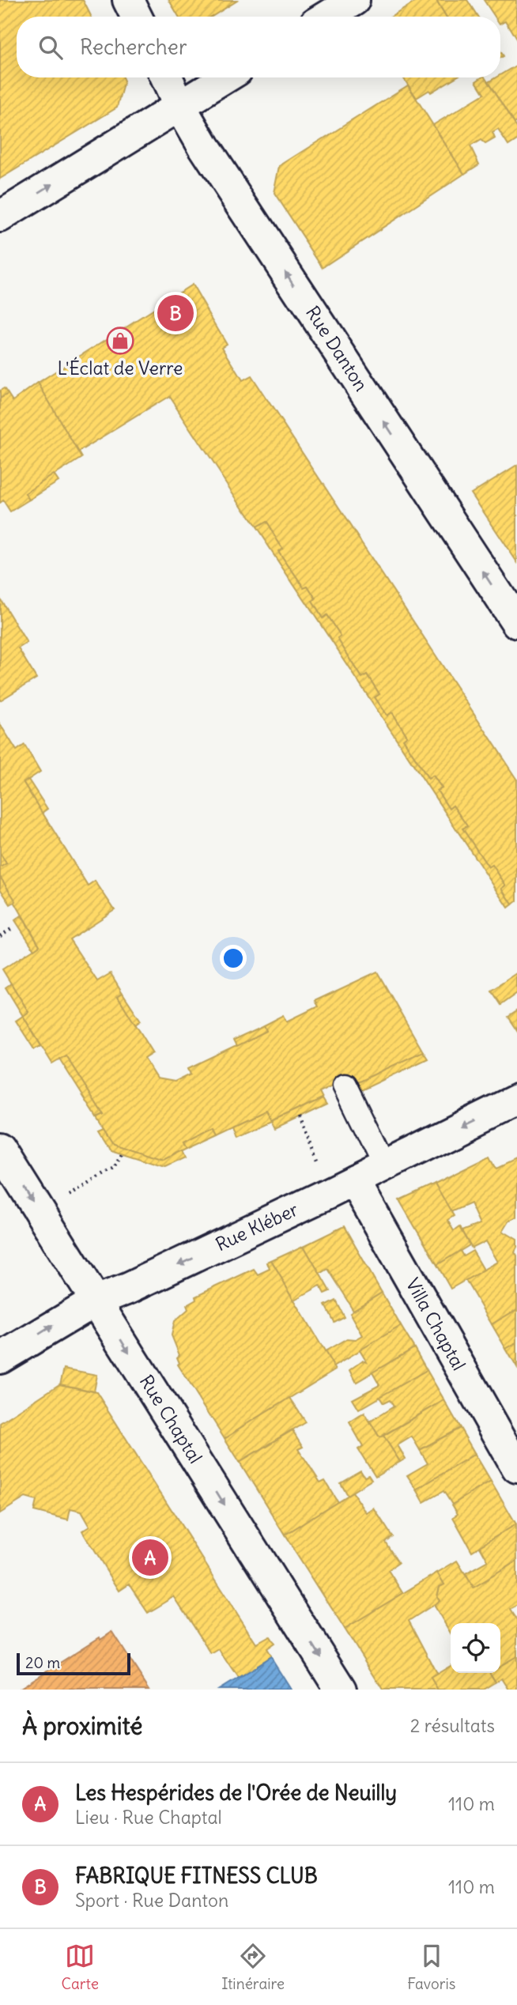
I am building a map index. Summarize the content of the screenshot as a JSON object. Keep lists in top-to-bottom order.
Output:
{
  "streets": {
    "street": [
      "Rue Danton",
      "Rue Kléber",
      "Villa Chaptal",
      "Rue Chaptal"
    ]
  },
  "crossings": [
    ["Rue Kléber", "Villa Chaptal"],
    ["Rue Kléber", "Rue Chaptal"]
  ],
  "one_way": ["Rue Danton", "Rue Chaptal"],
  "places": {
    "shop": ["L'Éclat de Verre"]
  },
  "scale_bar": "20 m",
  "page": {
    "search": "Rechercher",
    "pins": ["B", "A"],
    "scale": "20 m",
    "heading": ["À proximité", "2 résultats"],
    "list": [
      {
        "mark": "A",
        "name": "Les Hespérides de l'Orée de Neuilly",
        "note": "Lieu · Rue Chaptal",
        "value": "110 m"
      },
      {
        "mark": "B",
        "name": "FABRIQUE FITNESS CLUB",
        "note": "Sport · Rue Danton",
        "value": "110 m"
      }
    ],
    "nav": ["Carte", "Itinéraire", "Favoris"]
  }
}
